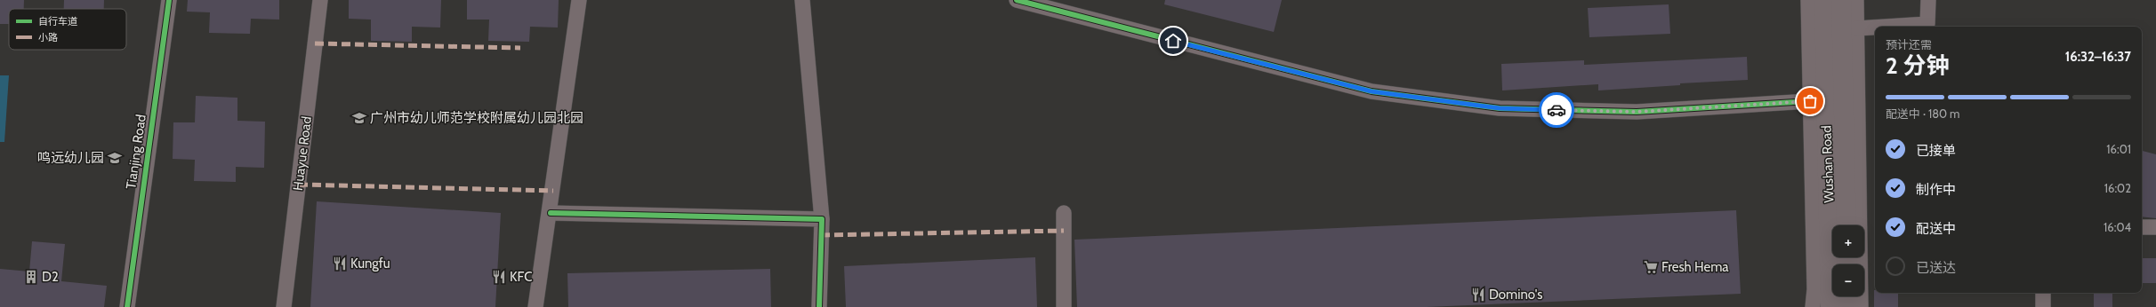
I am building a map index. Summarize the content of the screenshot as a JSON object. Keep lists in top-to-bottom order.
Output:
{
  "streets": {
    "main road": ["Wushan Road"],
    "street": ["Tianjing Road", "Huayue Road"]
  },
  "places": {
    "school or university": ["广州市幼儿师范学校附属幼儿园北园", "鸣远幼儿园"],
    "restaurant": ["Kungfu", "KFC", "Domino's"],
    "supermarket": ["Fresh Hema"],
    "building": ["D2"]
  },
  "legend": ["自行车道", "小路"],
  "page": {
    "heading": ["2 分钟", "预计还需", "16:32–16:37"],
    "bar": "配送中 · 180 m",
    "list": [
      ["已接单", "16:01"],
      ["制作中", "16:02"],
      ["配送中", "16:04"],
      "已送达"
    ],
    "map_buttons": ["+", "−"]
  }
}
